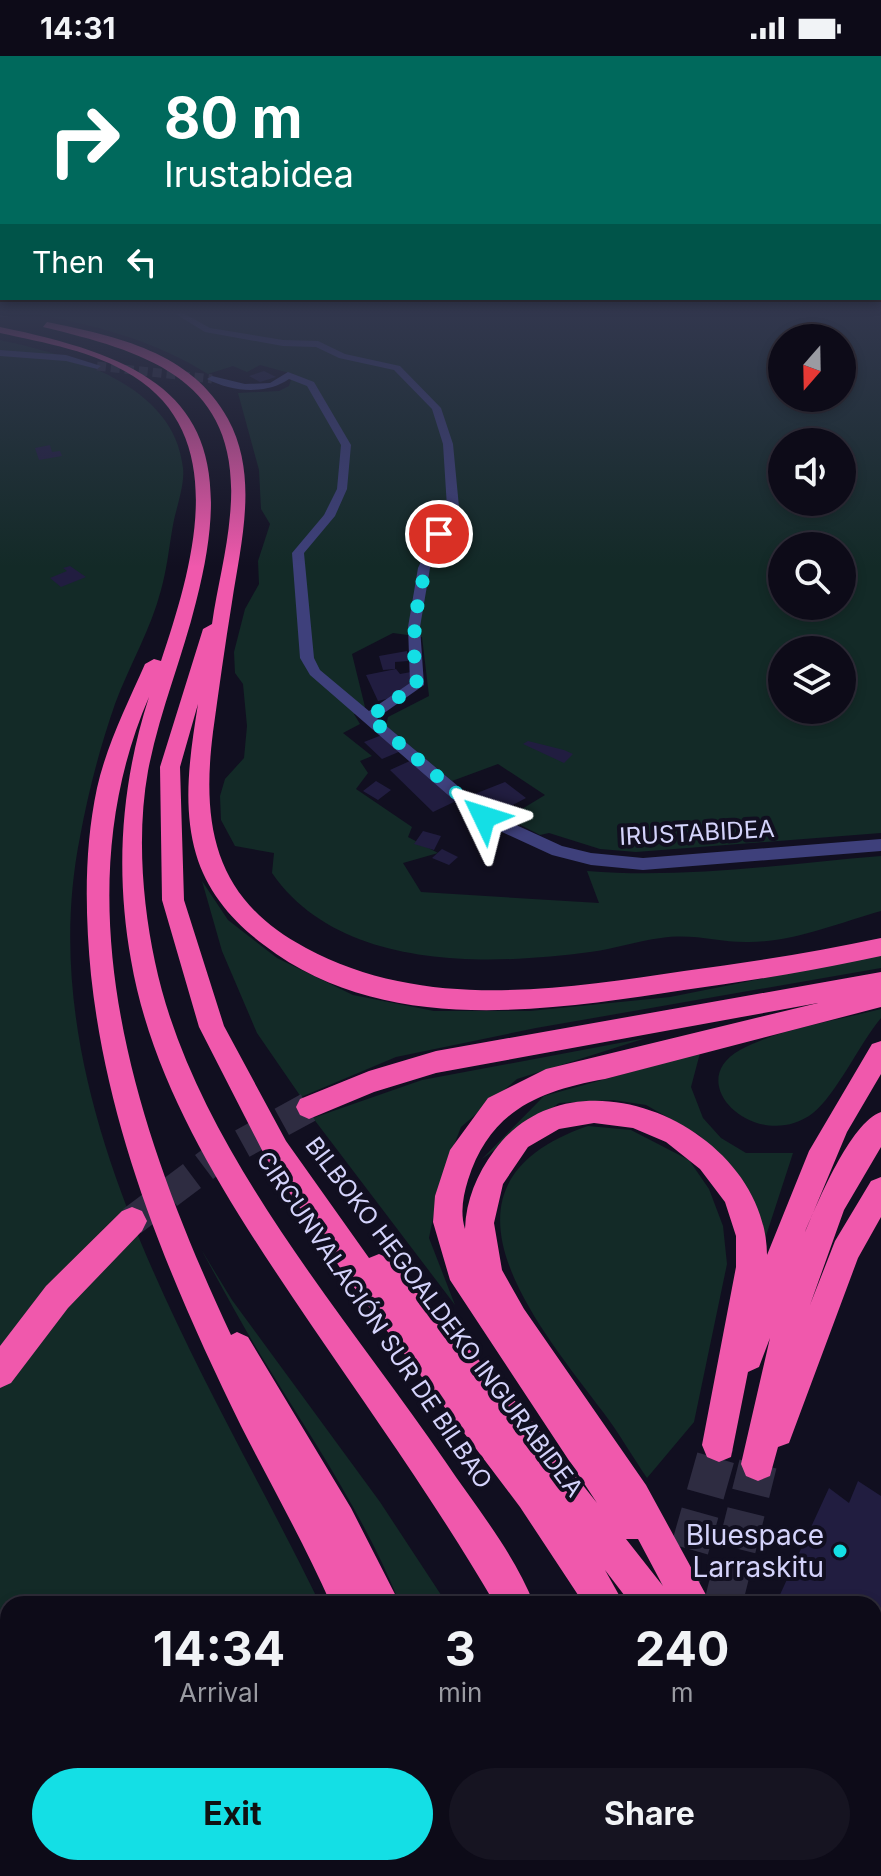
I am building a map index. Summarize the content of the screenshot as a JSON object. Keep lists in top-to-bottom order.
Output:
{
  "streets": {
    "highway": ["BILBOKO HEGOALDEKO INGURABIDEA", "CIRCUNVALACIÓN SUR DE BILBAO"],
    "street": ["IRUSTABIDEA"]
  },
  "places": ["Bluespace Larraskitu"],
  "north": "bottom",
  "page": {
    "status": "14:31",
    "turn": ["80 m", "Irustabidea"],
    "then": "Then",
    "eta": [
      "14:34",
      "Arrival",
      "3",
      "min",
      "240",
      "m"
    ],
    "buttons": ["Exit", "Share"]
  }
}
